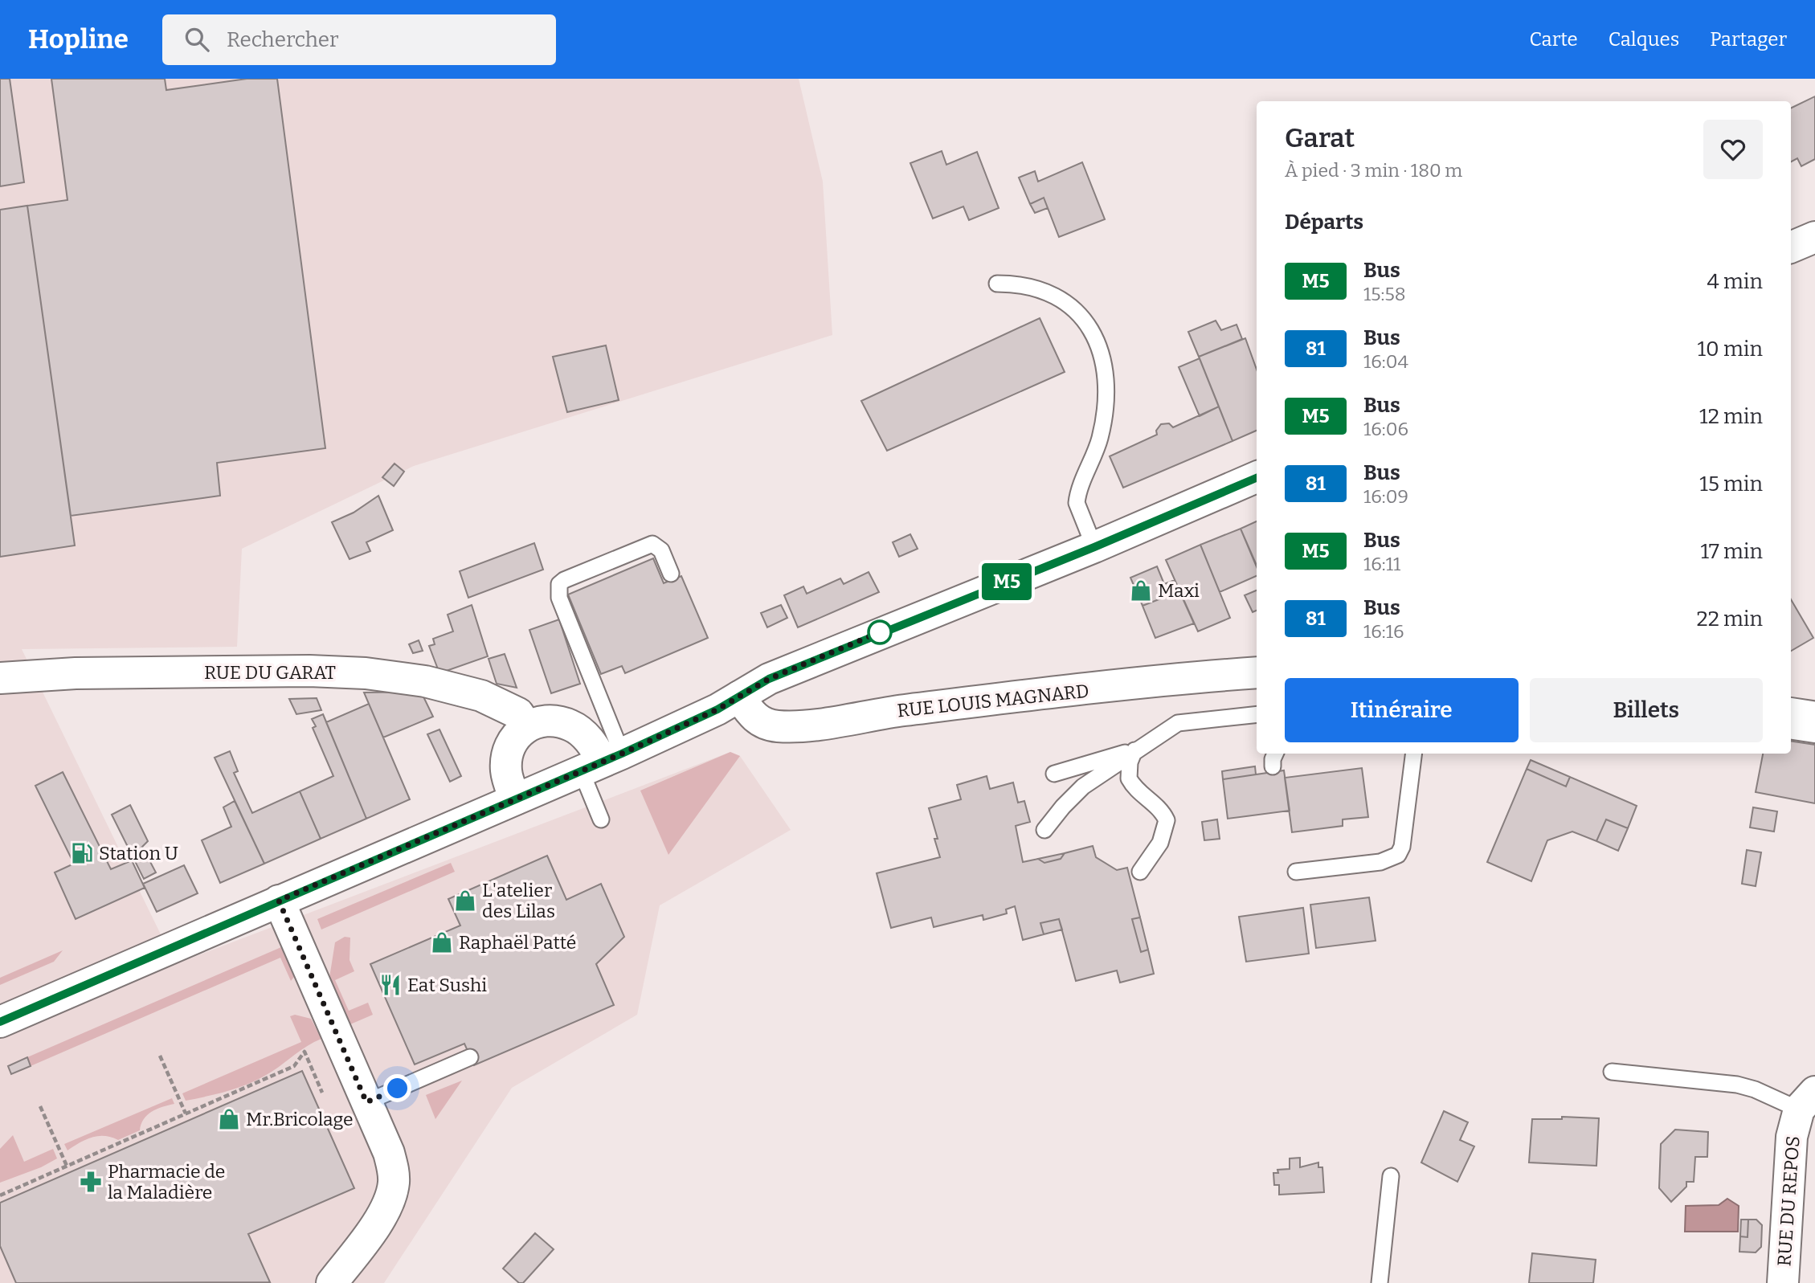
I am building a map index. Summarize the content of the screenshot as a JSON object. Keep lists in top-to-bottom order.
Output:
{
  "streets": {
    "street": ["RUE DU GARAT", "RUE LOUIS MAGNARD", "RUE DU REPOS"]
  },
  "places": {
    "shop": [
      "Maxi",
      "L'atelier des Lilas",
      "Raphaël Patté",
      "Mr.Bricolage"
    ],
    "fuel station": ["Station U"],
    "restaurant": ["Eat Sushi"],
    "pharmacy": ["Pharmacie de la Maladière"]
  },
  "lines": ["bus line M5"],
  "page": {
    "header": "Hopline",
    "search": "Rechercher",
    "nav": ["Carte", "Calques", "Partager"],
    "on_map": "M5",
    "heading": [
      ["Garat", "À pied · 3 min · 180 m"],
      "Départs"
    ],
    "list": [
      {
        "mark": "M5",
        "name": "Bus",
        "note": "15:58",
        "value": "4 min"
      },
      {
        "mark": "81",
        "name": "Bus",
        "note": "16:04",
        "value": "10 min"
      },
      {
        "mark": "M5",
        "name": "Bus",
        "note": "16:06",
        "value": "12 min"
      },
      {
        "mark": "81",
        "name": "Bus",
        "note": "16:09",
        "value": "15 min"
      },
      {
        "mark": "M5",
        "name": "Bus",
        "note": "16:11",
        "value": "17 min"
      },
      {
        "mark": "81",
        "name": "Bus",
        "note": "16:16",
        "value": "22 min"
      }
    ],
    "buttons": ["Itinéraire", "Billets"]
  }
}
